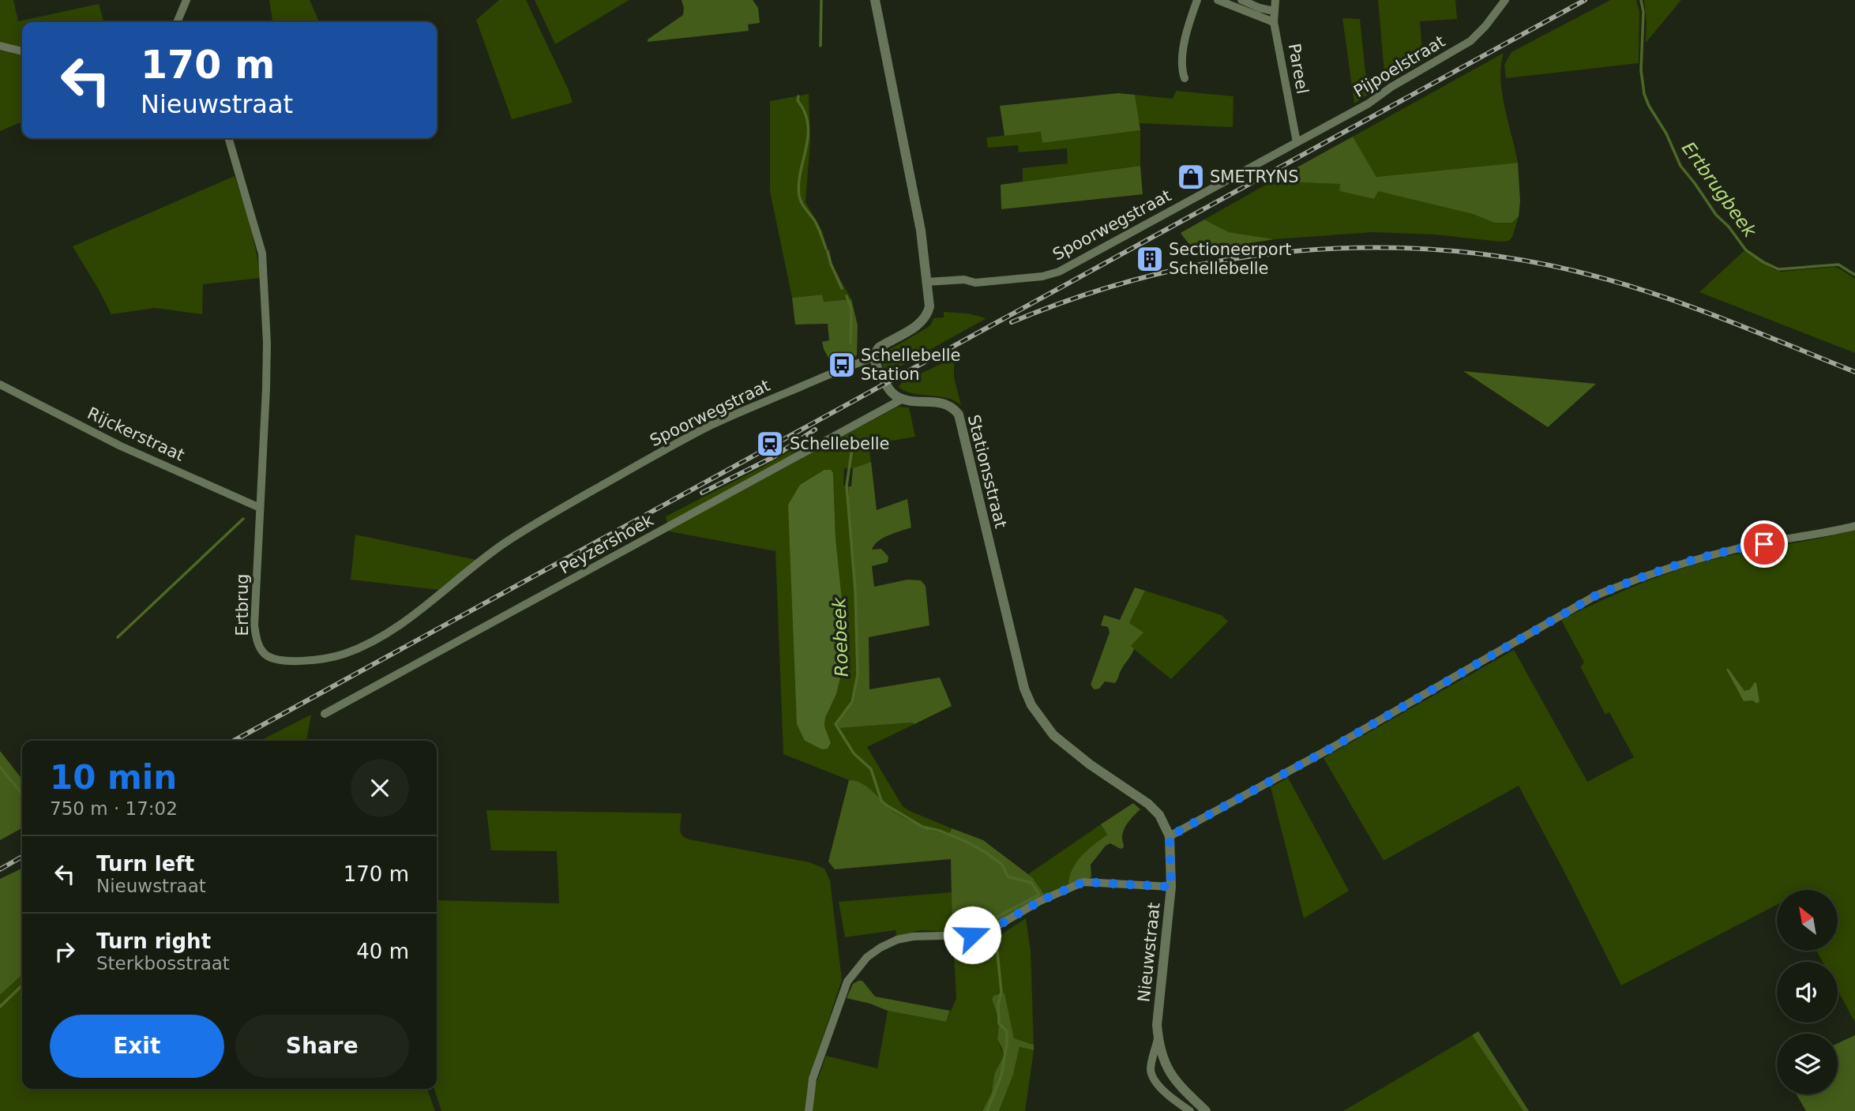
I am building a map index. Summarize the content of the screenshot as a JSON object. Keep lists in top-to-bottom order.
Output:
{
  "streets": {
    "street": [
      "Pijpoelstraat",
      "Pareel",
      "Spoorwegstraat",
      "Rijckerstraat",
      "Stationsstraat",
      "Peyzershoek",
      "Ertbrug",
      "Nieuwstraat"
    ]
  },
  "crossings": [
    ["Pijpoelstraat", "Pareel"],
    ["Pijpoelstraat", "Spoorwegstraat"],
    ["Pareel", "Spoorwegstraat"],
    ["Spoorwegstraat", "Ertbrug"],
    ["Rijckerstraat", "Ertbrug"],
    ["Stationsstraat", "Peyzershoek"],
    ["Stationsstraat", "Nieuwstraat"]
  ],
  "water": ["Ertbrugbeek", "Roebeek"],
  "places": {
    "shop": ["SMETRYNS"],
    "building": ["Sectioneerport Schellebelle"],
    "bus stop": ["Schellebelle Station"],
    "station": ["Schellebelle"]
  },
  "north": "top left",
  "page": {
    "turn": ["170 m", "Nieuwstraat"],
    "heading": ["10 min", "750 m · 17:02"],
    "list": [
      {
        "name": "Turn left",
        "note": "Nieuwstraat",
        "value": "170 m"
      },
      {
        "name": "Turn right",
        "note": "Sterkbosstraat",
        "value": "40 m"
      }
    ],
    "buttons": ["Exit", "Share"]
  }
}
